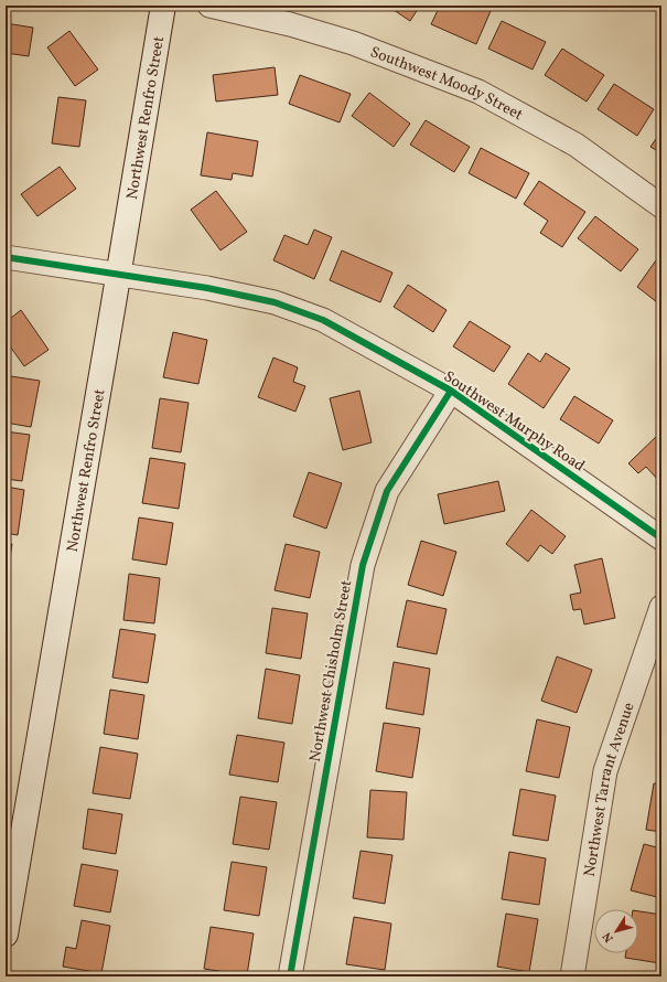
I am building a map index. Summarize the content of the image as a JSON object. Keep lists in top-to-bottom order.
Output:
{
  "streets": {
    "main road": ["Northwest Renfro Street"],
    "street": [
      "Southwest Moody Street",
      "Southwest Murphy Road",
      "Northwest Chisholm Street",
      "Northwest Tarrant Avenue"
    ]
  },
  "crossings": [
    ["Northwest Renfro Street", "Southwest Murphy Road"],
    ["Southwest Murphy Road", "Northwest Chisholm Street"]
  ],
  "north": "bottom left"
}
